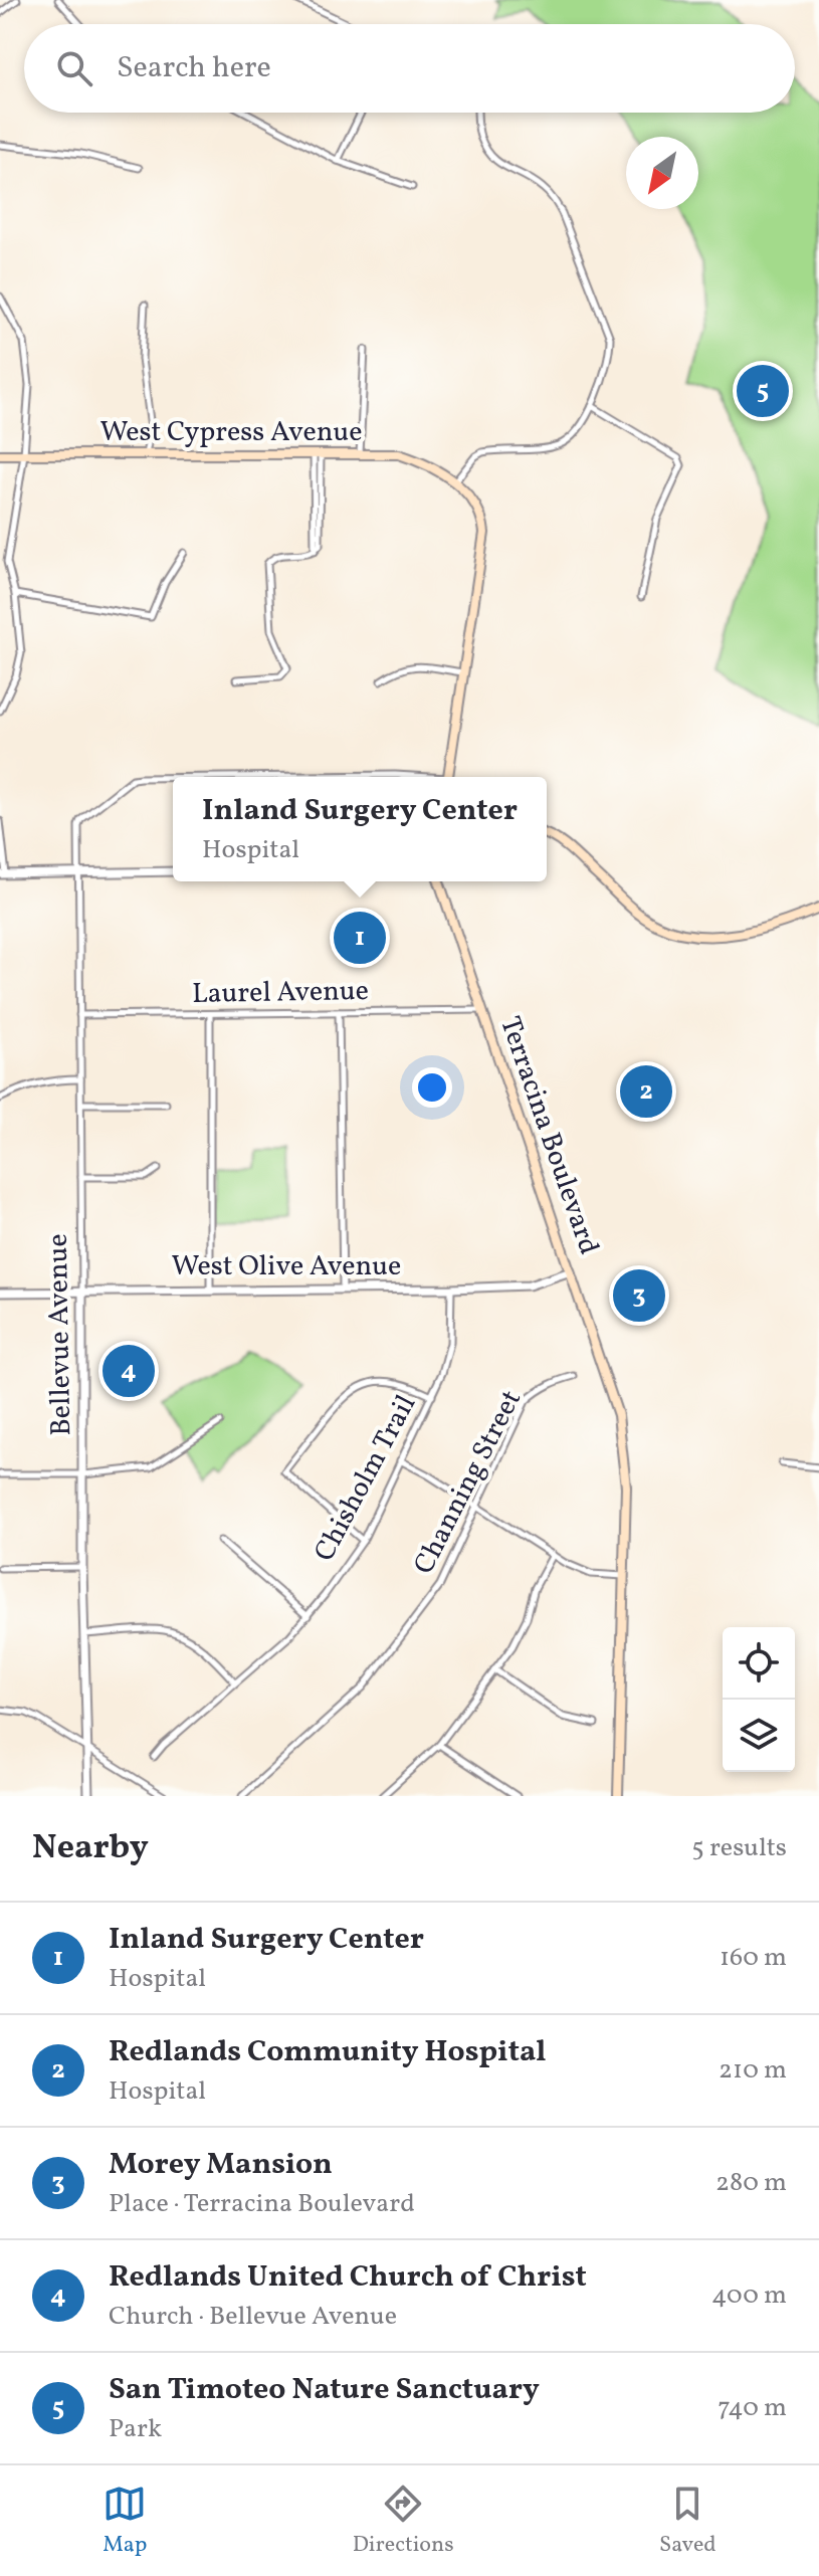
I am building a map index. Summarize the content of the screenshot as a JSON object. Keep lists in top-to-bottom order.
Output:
{
  "streets": {
    "main road": ["West Cypress Avenue", "Terracina Boulevard"],
    "street": [
      "Laurel Avenue",
      "West Olive Avenue",
      "Bellevue Avenue",
      "Chisholm Trail",
      "Channing Street"
    ]
  },
  "crossings": [
    ["Laurel Avenue", "Terracina Boulevard"],
    ["Laurel Avenue", "Bellevue Avenue"],
    ["Terracina Boulevard", "West Olive Avenue"],
    ["West Olive Avenue", "Bellevue Avenue"],
    ["West Olive Avenue", "Chisholm Trail"]
  ],
  "north": "bottom left",
  "page": {
    "search": "Search here",
    "pins": [
      "5",
      "1",
      "2",
      "3",
      "4"
    ],
    "popup": ["Inland Surgery Center", "Hospital"],
    "heading": ["Nearby", "5 results"],
    "list": [
      {
        "mark": "1",
        "name": "Inland Surgery Center",
        "note": "Hospital",
        "value": "160 m"
      },
      {
        "mark": "2",
        "name": "Redlands Community Hospital",
        "note": "Hospital",
        "value": "210 m"
      },
      {
        "mark": "3",
        "name": "Morey Mansion",
        "note": "Place · Terracina Boulevard",
        "value": "280 m"
      },
      {
        "mark": "4",
        "name": "Redlands United Church of Christ",
        "note": "Church · Bellevue Avenue",
        "value": "400 m"
      },
      {
        "mark": "5",
        "name": "San Timoteo Nature Sanctuary",
        "note": "Park",
        "value": "740 m"
      }
    ],
    "nav": ["Map", "Directions", "Saved"]
  }
}
